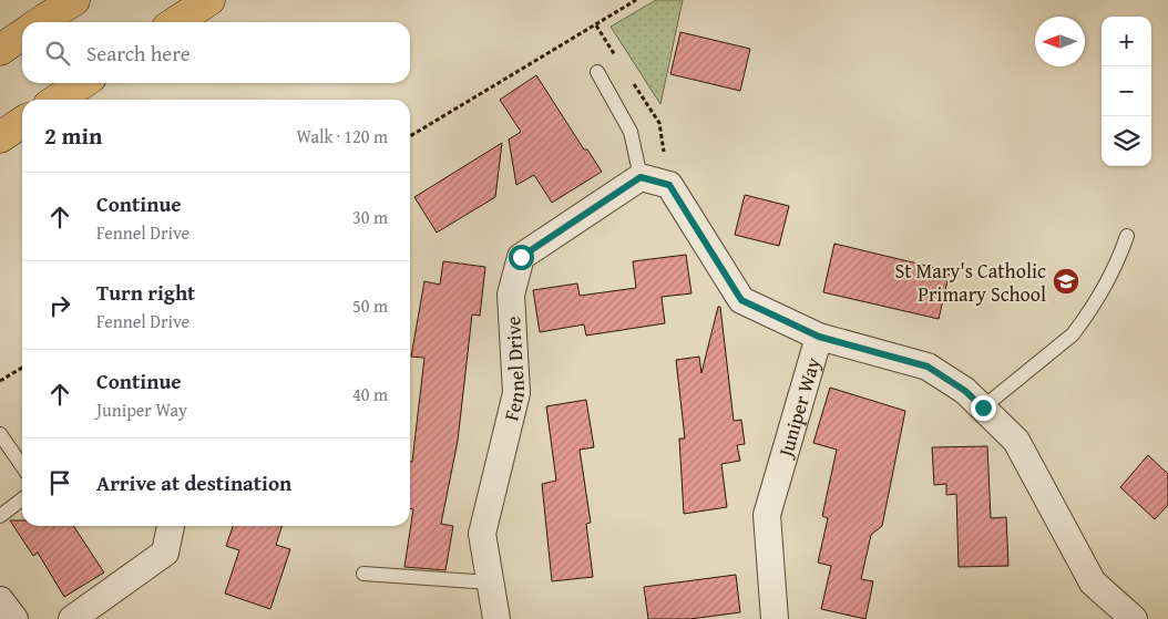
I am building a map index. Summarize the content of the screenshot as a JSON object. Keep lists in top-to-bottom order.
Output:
{
  "streets": {
    "street": ["Fennel Drive", "Juniper Way"]
  },
  "places": {
    "school or university": ["St Mary's Catholic Primary School"]
  },
  "north": "left",
  "page": {
    "map_buttons": ["+", "−"],
    "search": "Search here",
    "heading": ["2 min", "Walk · 120 m"],
    "list": [
      ["Continue", "Fennel Drive", "30 m"],
      ["Turn right", "Fennel Drive", "50 m"],
      ["Continue", "Juniper Way", "40 m"],
      "Arrive at destination"
    ]
  }
}
